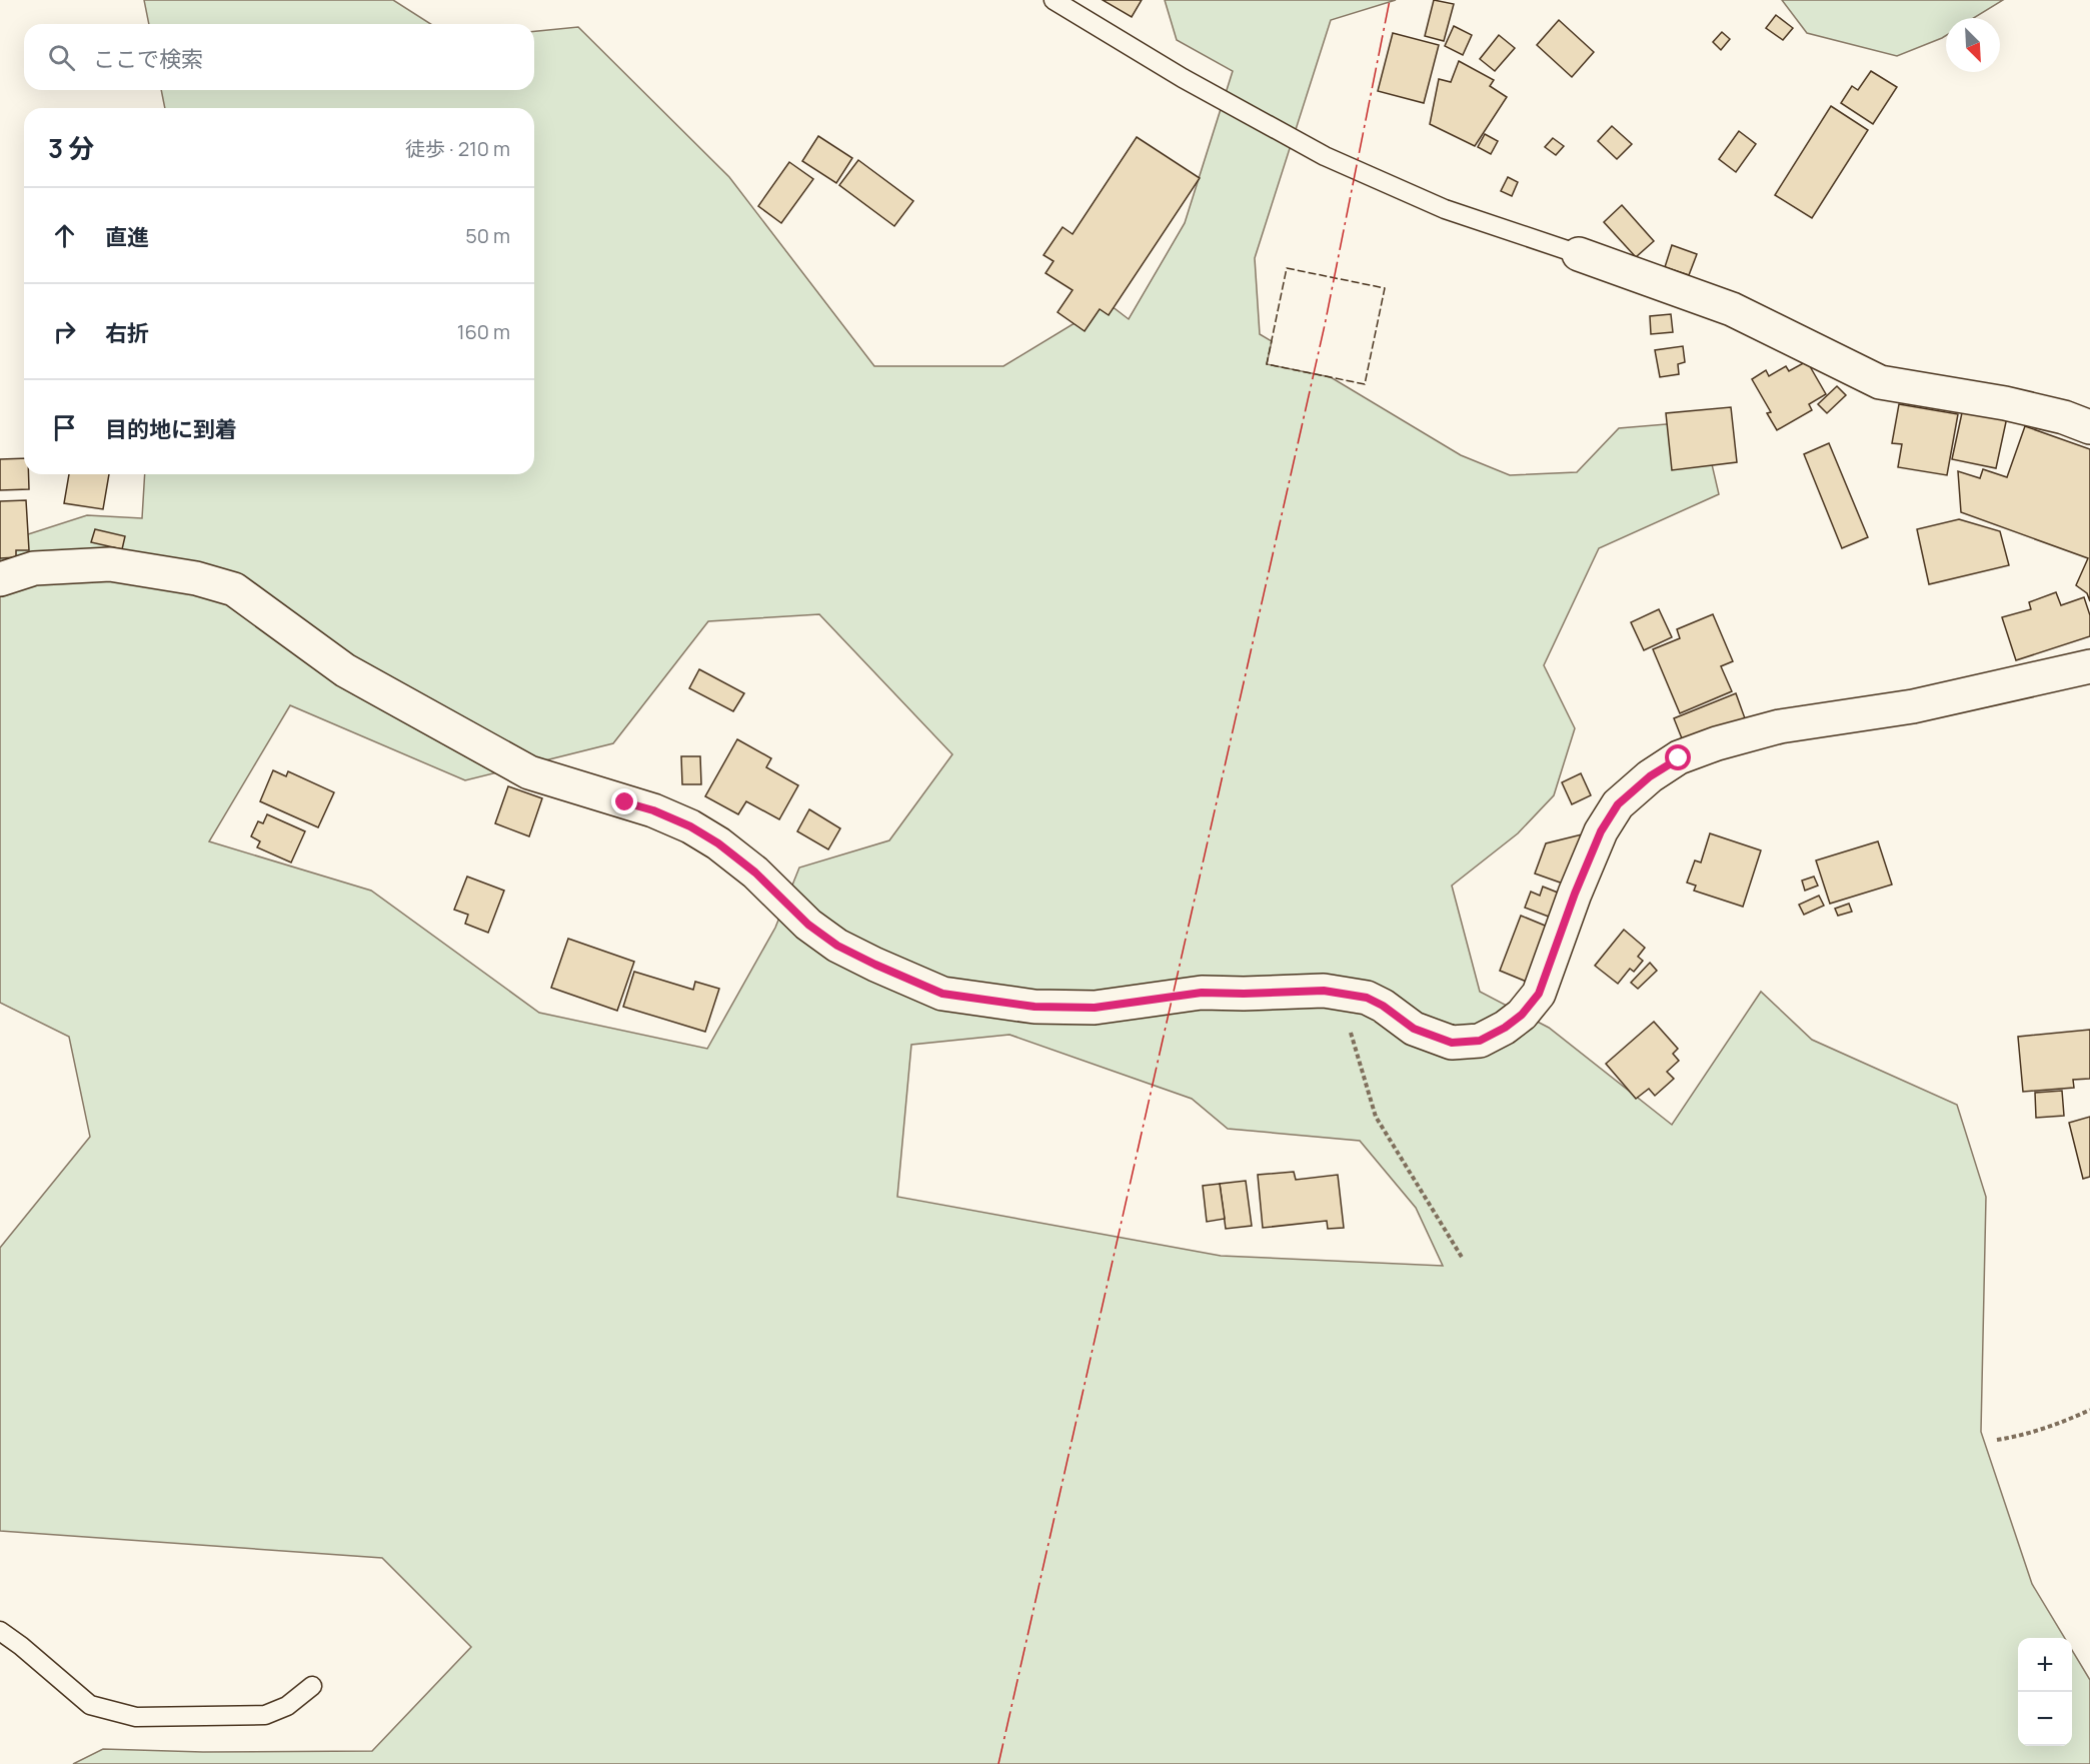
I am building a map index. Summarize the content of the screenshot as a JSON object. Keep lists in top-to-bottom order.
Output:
{
  "north": "bottom right",
  "page": {
    "search": "ここで検索",
    "heading": ["3 分", "徒歩 · 210 m"],
    "list": [
      ["直進", "50 m"],
      ["右折", "160 m"],
      "目的地に到着"
    ],
    "map_buttons": ["+", "−"]
  }
}
